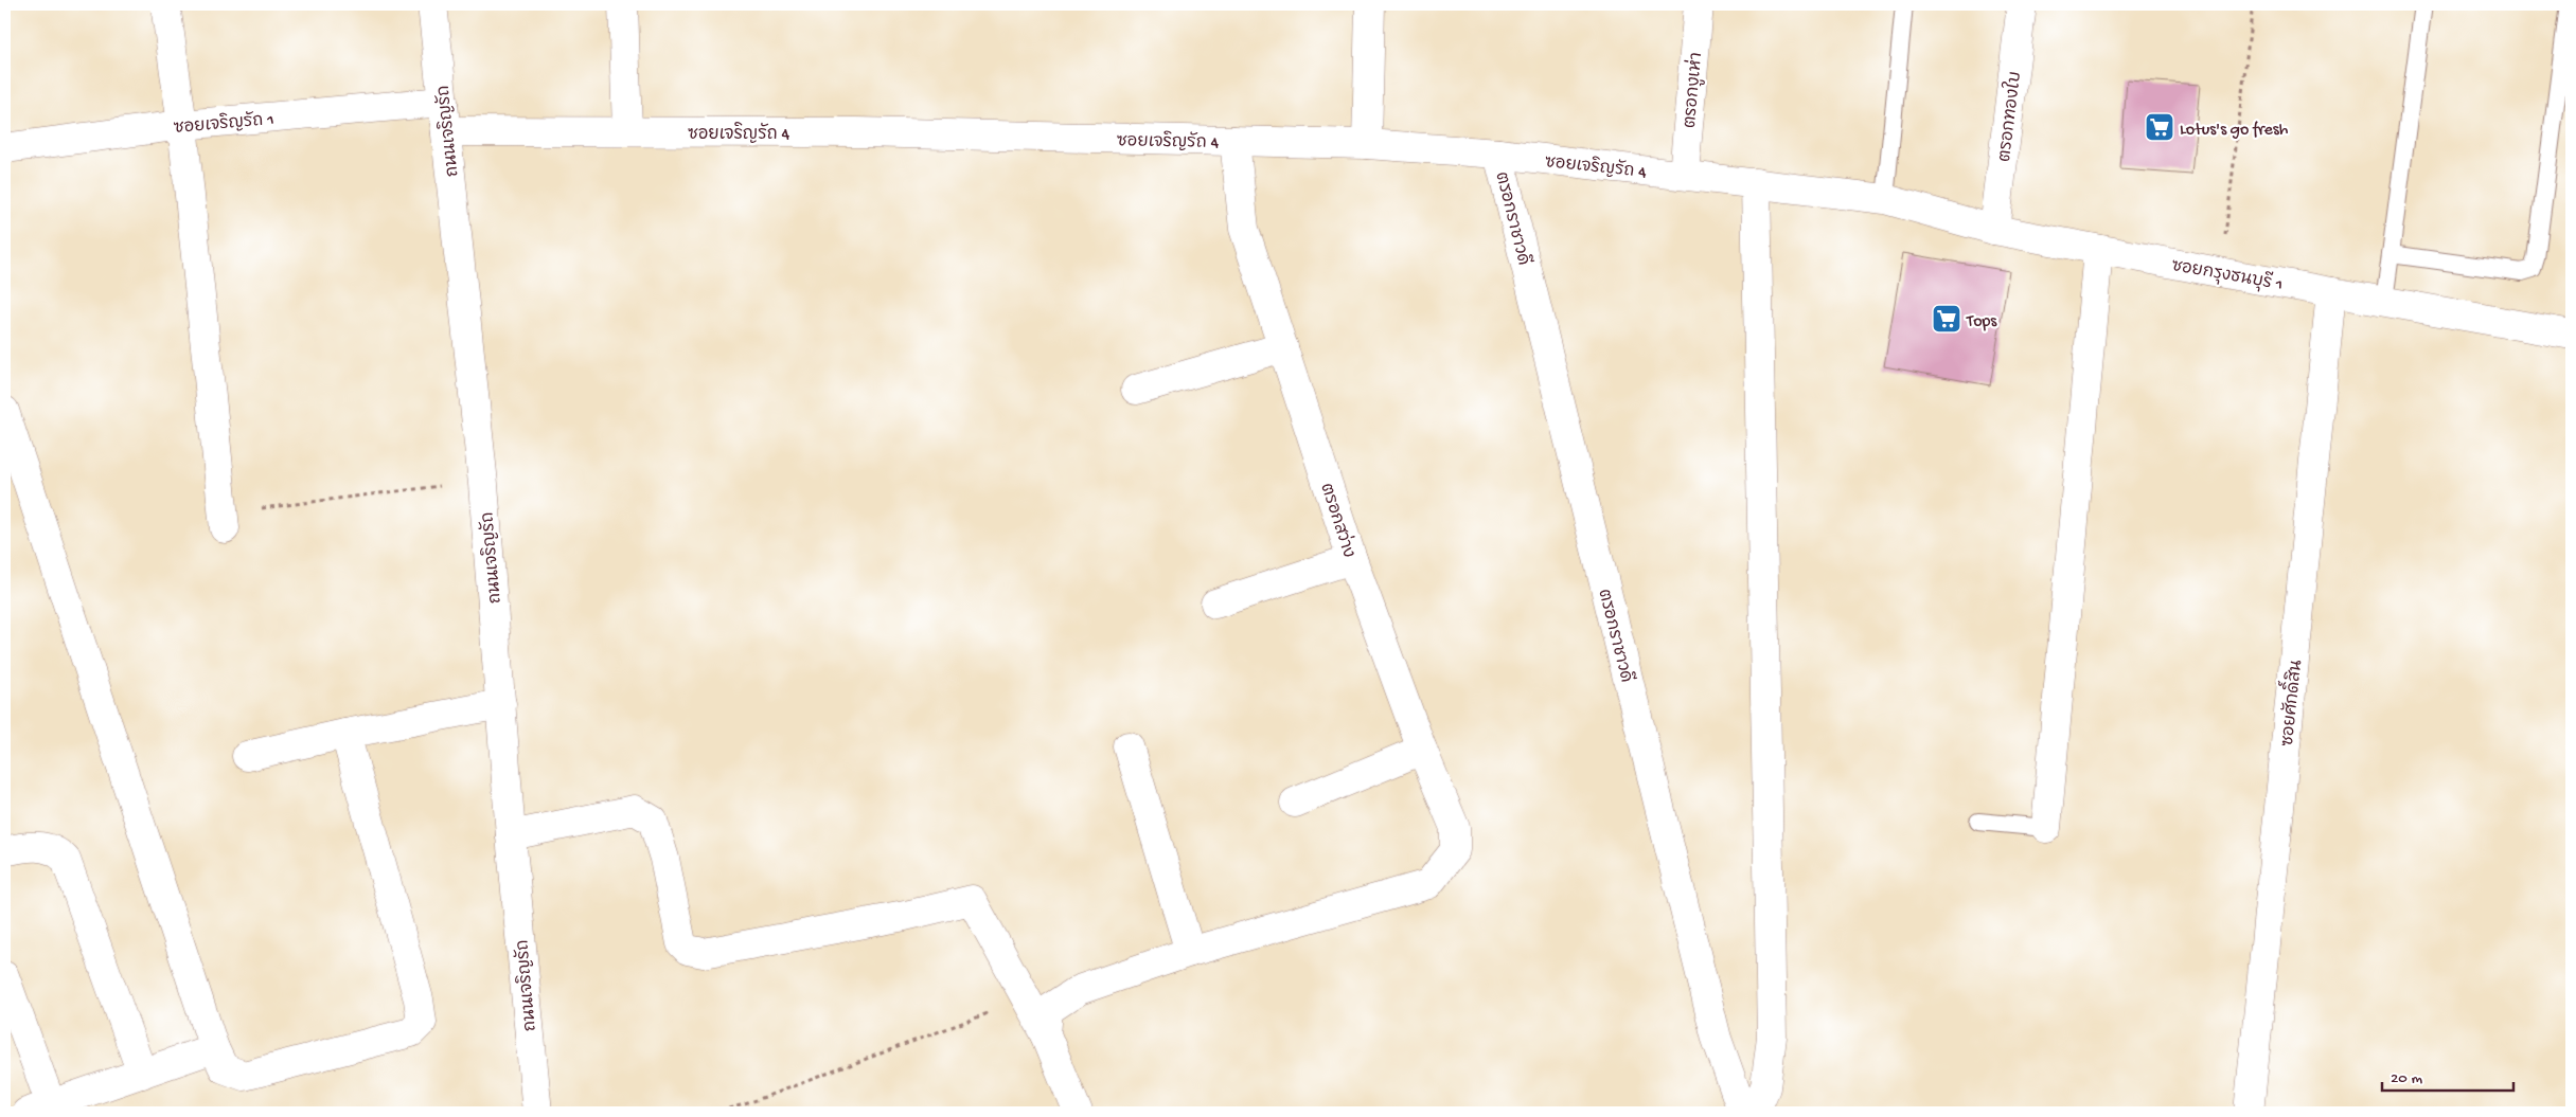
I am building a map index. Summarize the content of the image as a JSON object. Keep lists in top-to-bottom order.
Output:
{
  "streets": {
    "street": [
      "ตรอกงูเห่า",
      "ตรอกทองใบ",
      "ซอยเจริญรัถ 1",
      "ถนนเจริญรัถ",
      "ซอยเจริญรัถ 4",
      "ตรอกราชาวดี",
      "ซอยกรุงธนบุรี 1",
      "ตรอกสว่าง",
      "ซอยศักดิ์สิน"
    ]
  },
  "crossings": [
    ["ตรอกงูเห่า", "ซอยเจริญรัถ 4"],
    ["ตรอกทองใบ", "ซอยกรุงธนบุรี 1"],
    ["ซอยเจริญรัถ 1", "ถนนเจริญรัถ"],
    ["ถนนเจริญรัถ", "ซอยเจริญรัถ 4"],
    ["ซอยเจริญรัถ 4", "ตรอกราชาวดี"],
    ["ซอยเจริญรัถ 4", "ซอยกรุงธนบุรี 1"],
    ["ซอยเจริญรัถ 4", "ตรอกสว่าง"],
    ["ซอยกรุงธนบุรี 1", "ซอยศักดิ์สิน"]
  ],
  "places": {
    "supermarket": ["Lotus's go fresh", "Tops"]
  },
  "scale_bar": "20 m"
}
